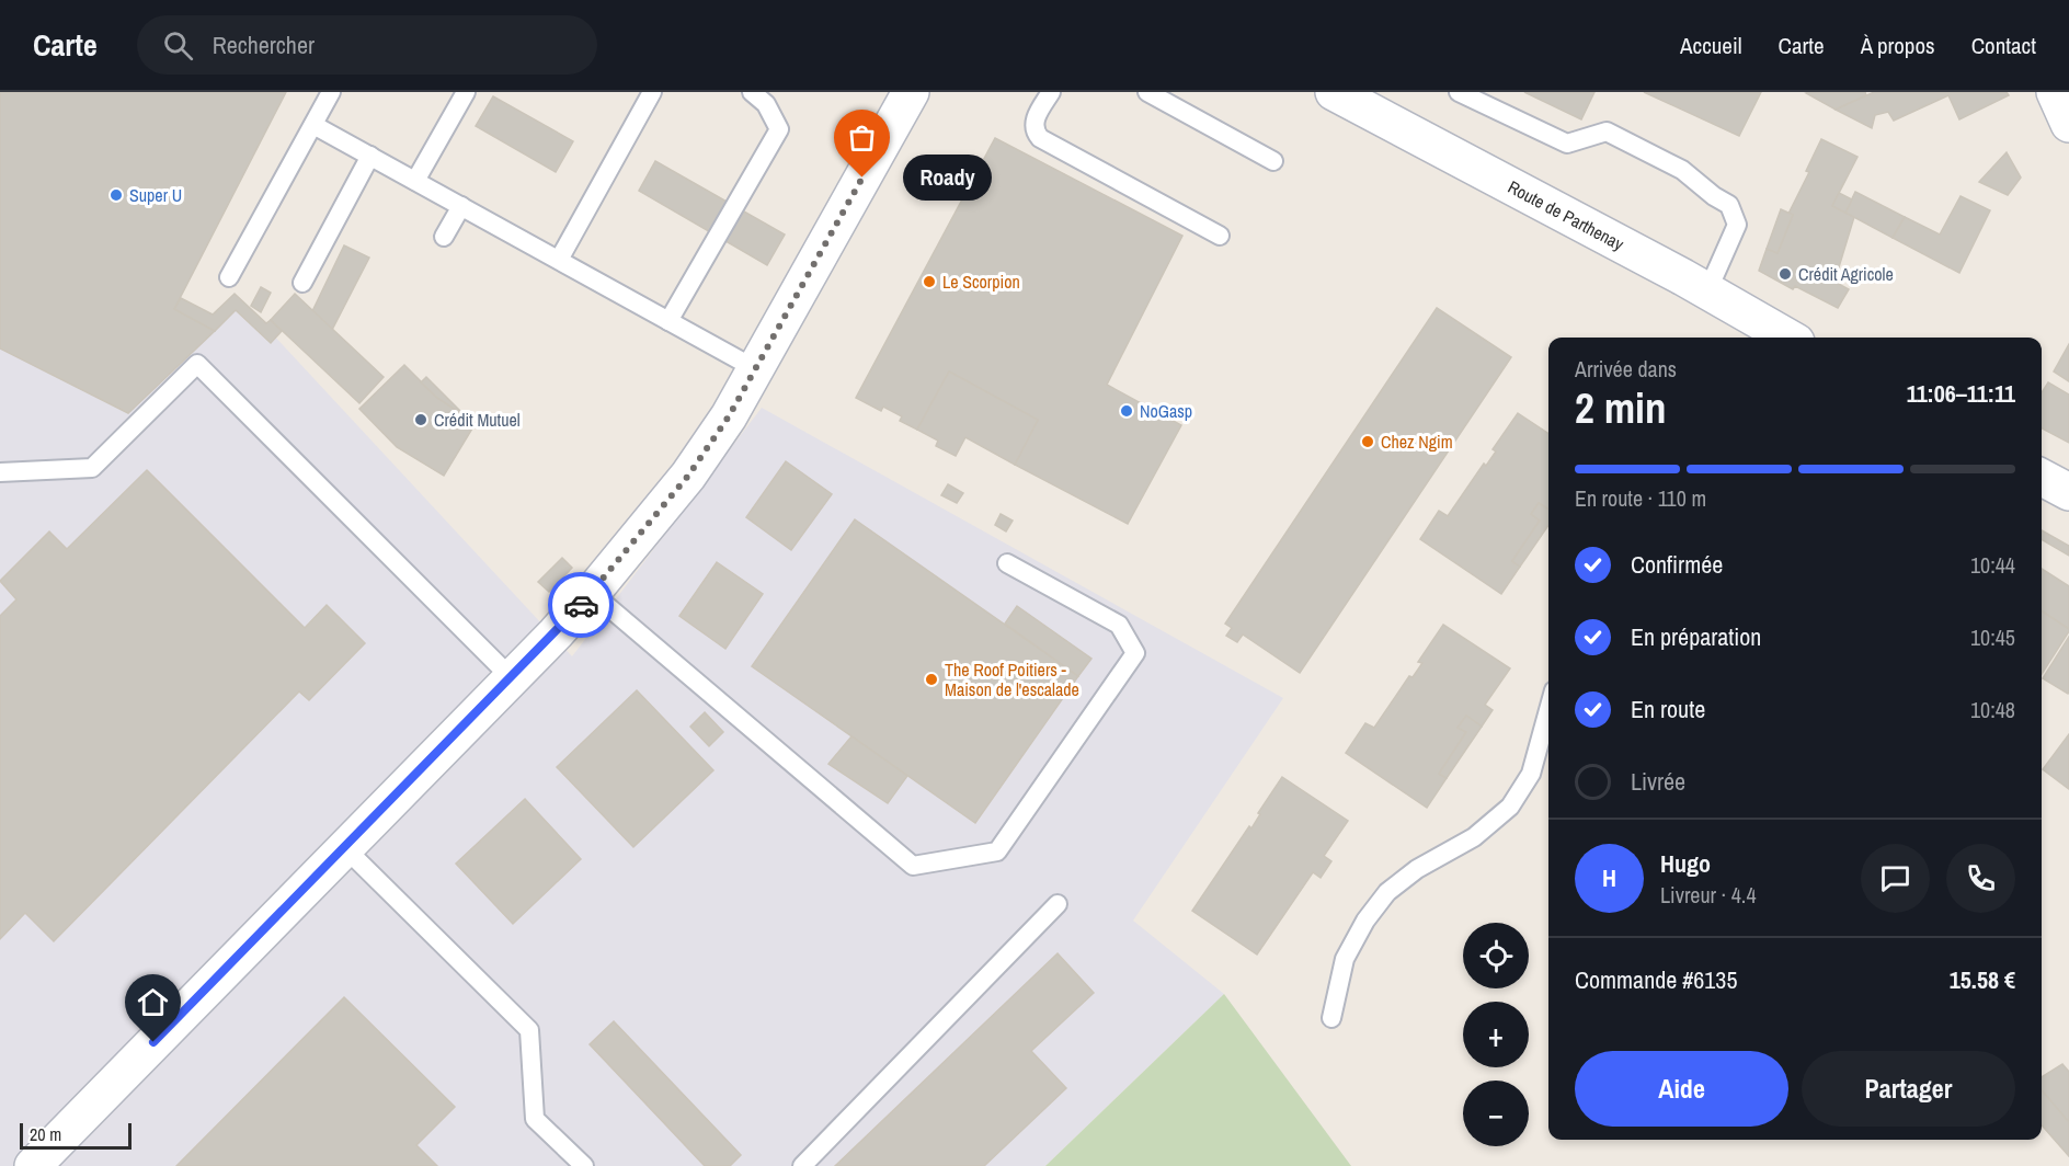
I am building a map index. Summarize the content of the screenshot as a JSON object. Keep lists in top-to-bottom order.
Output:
{
  "streets": {
    "street": ["Route de Parthenay"]
  },
  "places": [
    "Roady",
    "Super U",
    "Crédit Agricole",
    "Le Scorpion",
    "NoGasp",
    "Crédit Mutuel",
    "Chez Ngim",
    "The Roof Poitiers - Maison de l'escalade"
  ],
  "scale_bar": "20 m",
  "page": {
    "header": "Carte",
    "search": "Rechercher",
    "nav": [
      "Accueil",
      "Carte",
      "À propos",
      "Contact"
    ],
    "bubble": "Roady",
    "heading": ["2 min", "Arrivée dans", "11:06–11:11"],
    "panel": [
      "Hugo",
      "Livreur · 4.4",
      "Commande #6135",
      "15.58 €"
    ],
    "bar": "En route · 110 m",
    "list": [
      ["Confirmée", "10:44"],
      ["En préparation", "10:45"],
      ["En route", "10:48"],
      "Livrée"
    ],
    "round": "H",
    "map_buttons": ["+", "−"],
    "buttons": ["Aide", "Partager"],
    "scale": "20 m"
  }
}
